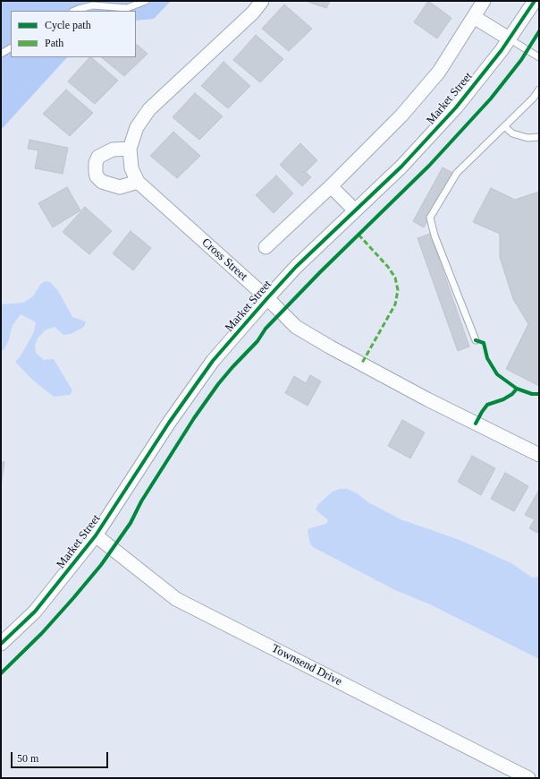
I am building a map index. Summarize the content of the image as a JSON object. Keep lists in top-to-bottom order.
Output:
{
  "streets": {
    "street": ["Market Street", "Cross Street", "Townsend Drive"]
  },
  "crossings": [
    ["Market Street", "Cross Street"],
    ["Market Street", "Townsend Drive"]
  ],
  "legend": ["Cycle path", "Path"],
  "scale_bar": "50 m"
}
